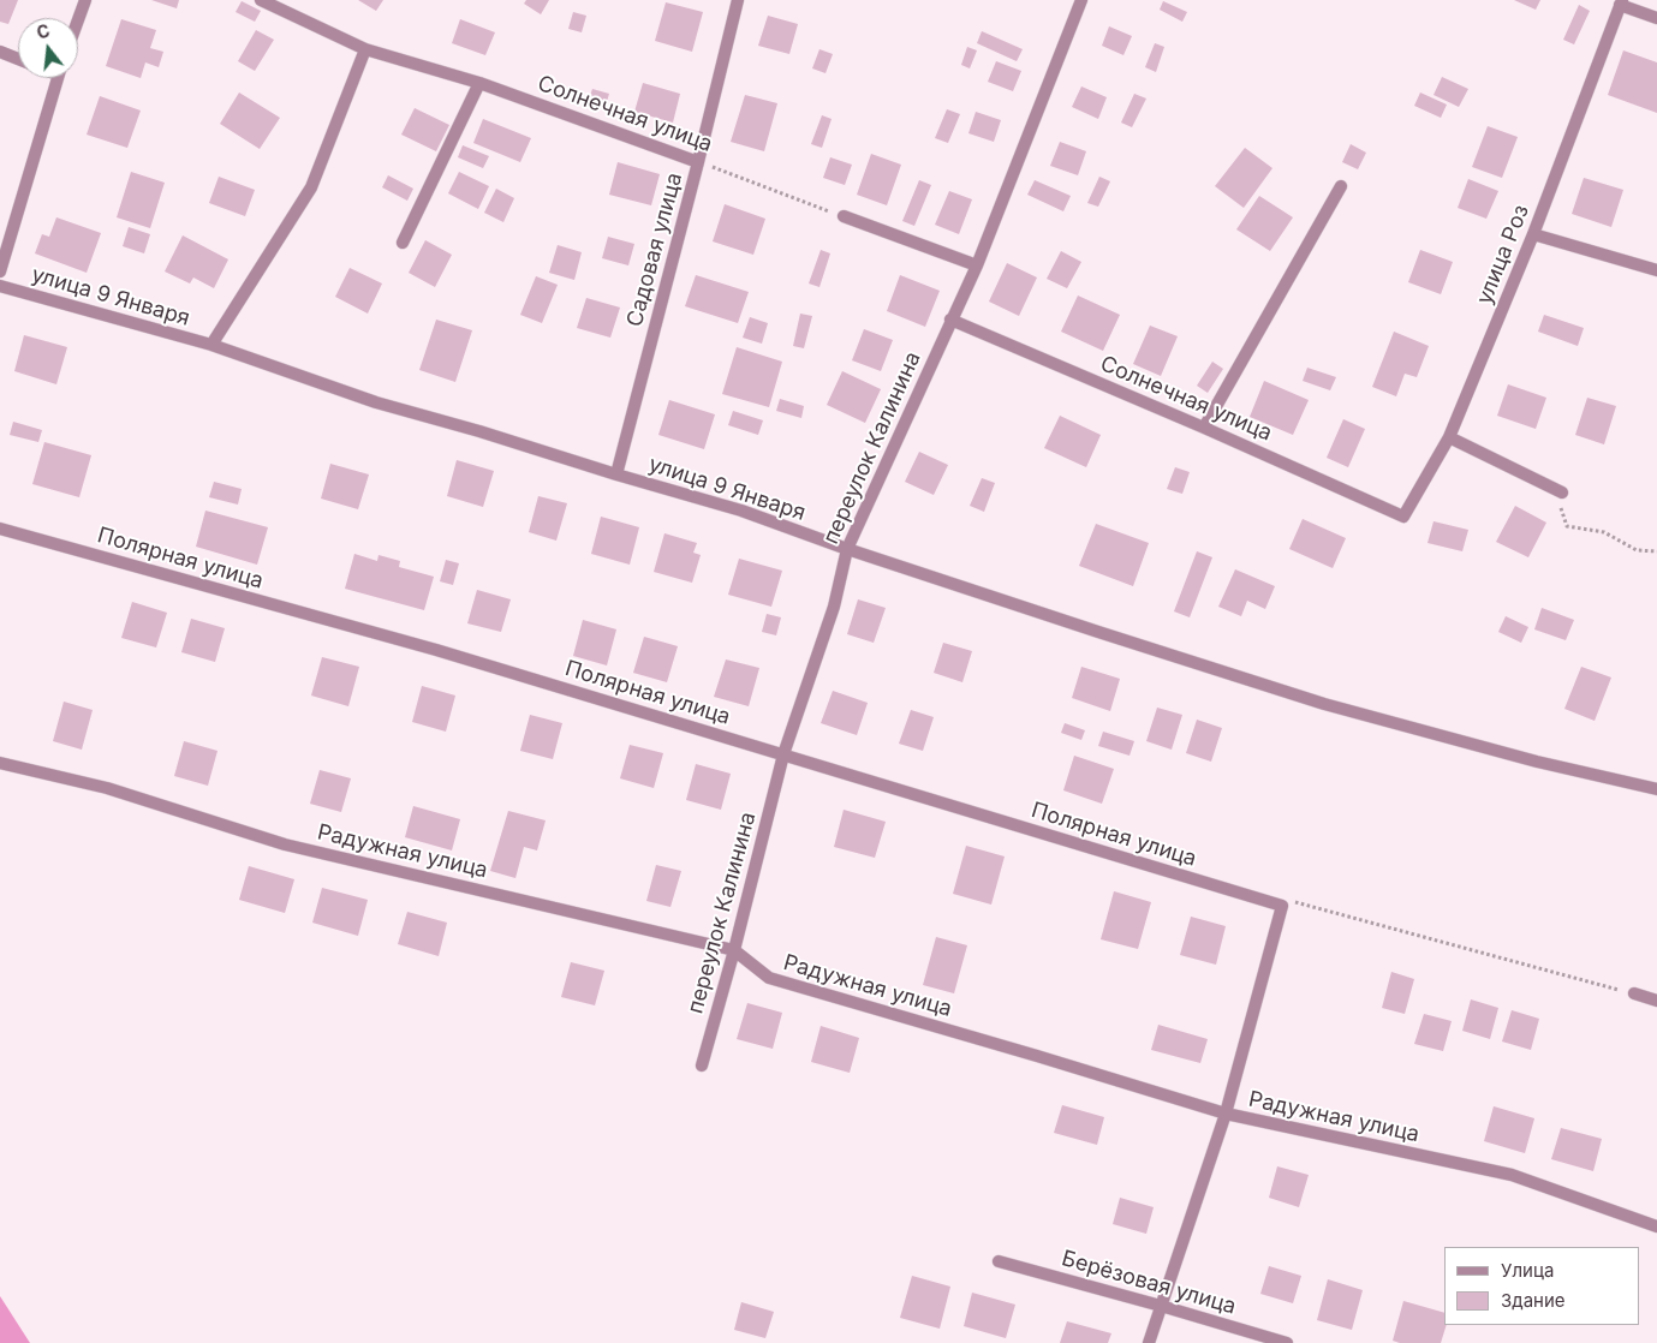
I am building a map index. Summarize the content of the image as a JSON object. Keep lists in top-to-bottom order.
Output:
{
  "streets": {
    "street": [
      "Солнечная улица",
      "Садовая улица",
      "улица Роз",
      "улица 9 Января",
      "переулок Калинина",
      "Полярная улица",
      "Радужная улица",
      "Берёзовая улица"
    ]
  },
  "crossings": [
    ["Солнечная улица", "Садовая улица"],
    ["Солнечная улица", "улица Роз"],
    ["Солнечная улица", "переулок Калинина"],
    ["Садовая улица", "улица 9 Января"],
    ["улица 9 Января", "переулок Калинина"],
    ["переулок Калинина", "Полярная улица"],
    ["переулок Калинина", "Радужная улица"],
    ["Полярная улица", "Радужная улица"]
  ],
  "legend": ["Улица", "Здание"],
  "north": "top"
}
